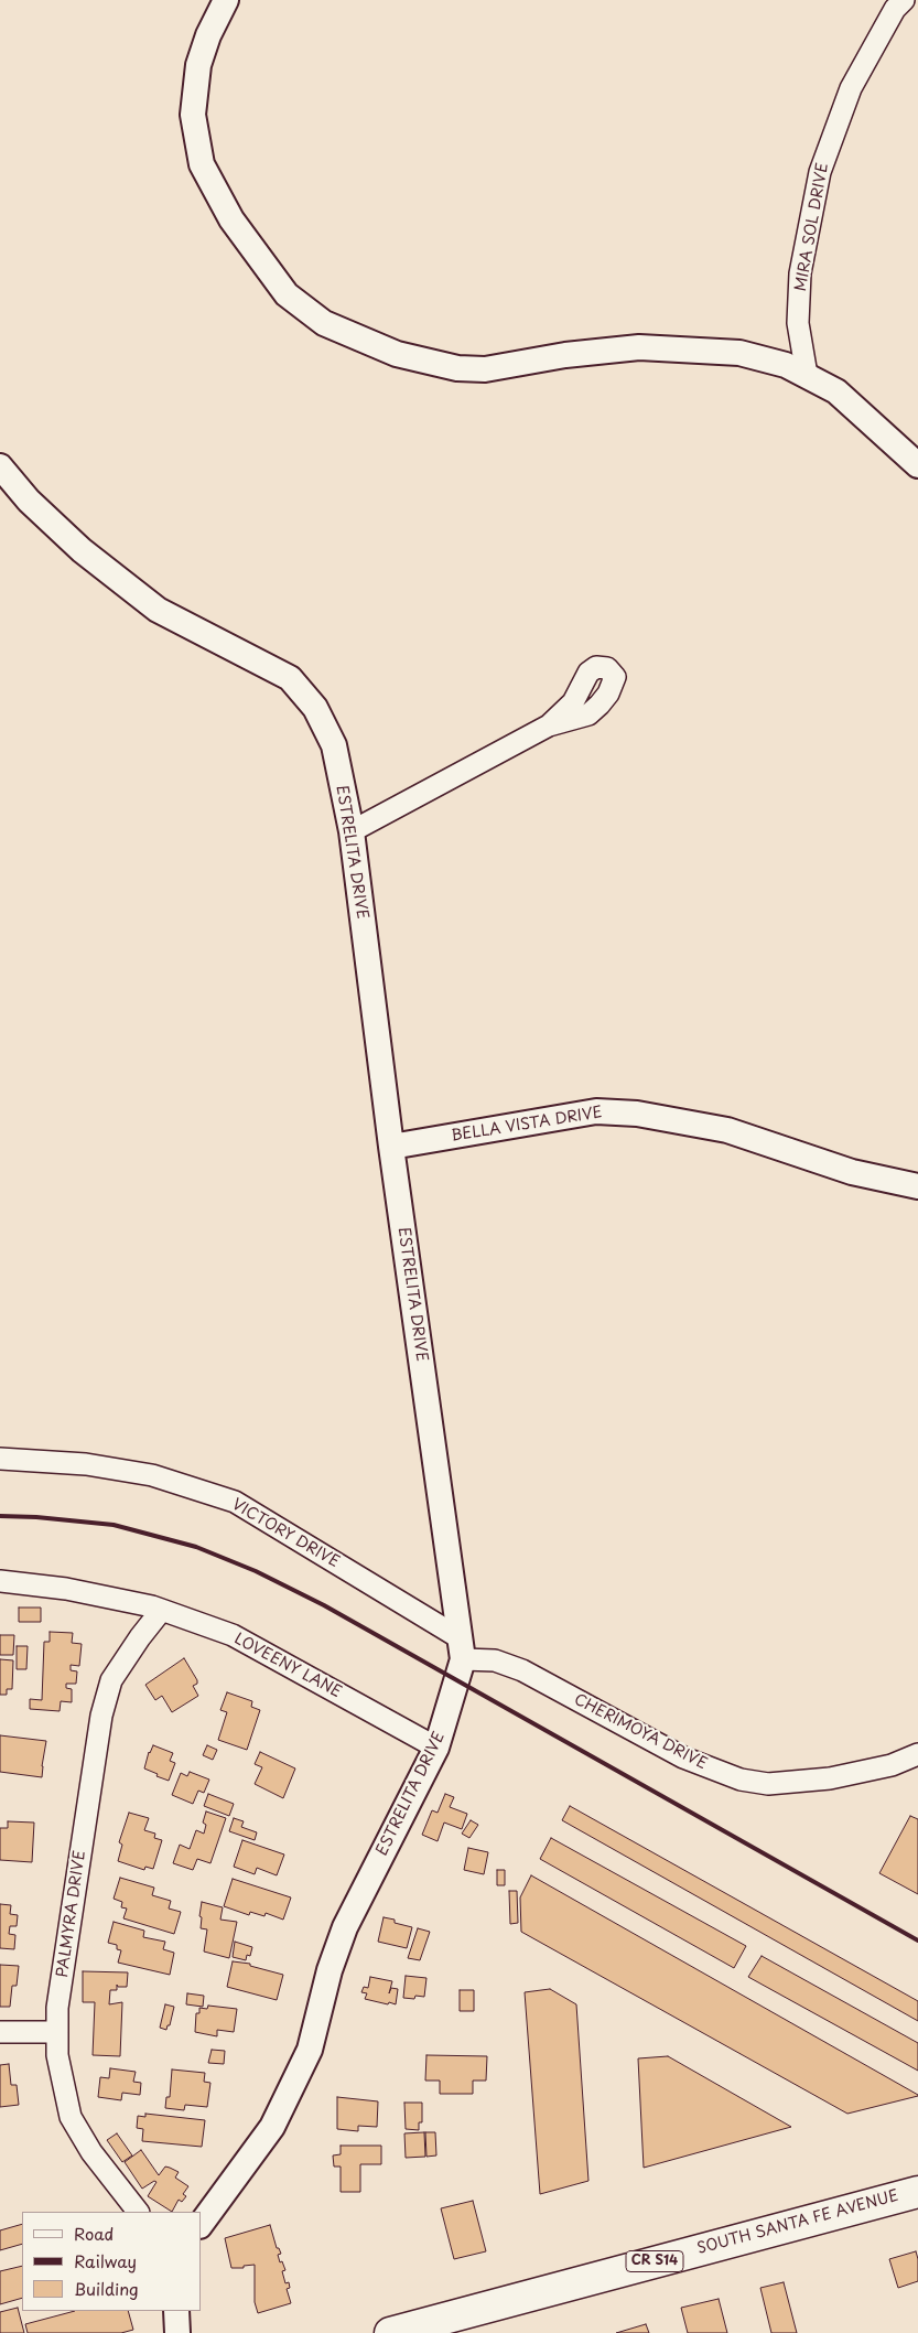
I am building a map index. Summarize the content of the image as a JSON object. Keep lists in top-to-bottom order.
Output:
{
  "streets": {
    "main road": ["SOUTH SANTA FE AVENUE", "CR S14"],
    "street": [
      "MIRA SOL DRIVE",
      "ESTRELITA DRIVE",
      "BELLA VISTA DRIVE",
      "VICTORY DRIVE",
      "LOVEENY LANE",
      "CHERIMOYA DRIVE",
      "PALMYRA DRIVE"
    ]
  },
  "crossings": [
    ["ESTRELITA DRIVE", "BELLA VISTA DRIVE"],
    ["ESTRELITA DRIVE", "VICTORY DRIVE"],
    ["ESTRELITA DRIVE", "LOVEENY LANE"],
    ["ESTRELITA DRIVE", "CHERIMOYA DRIVE"],
    ["VICTORY DRIVE", "CHERIMOYA DRIVE"],
    ["LOVEENY LANE", "PALMYRA DRIVE"]
  ],
  "legend": ["Road", "Railway", "Building"]
}
